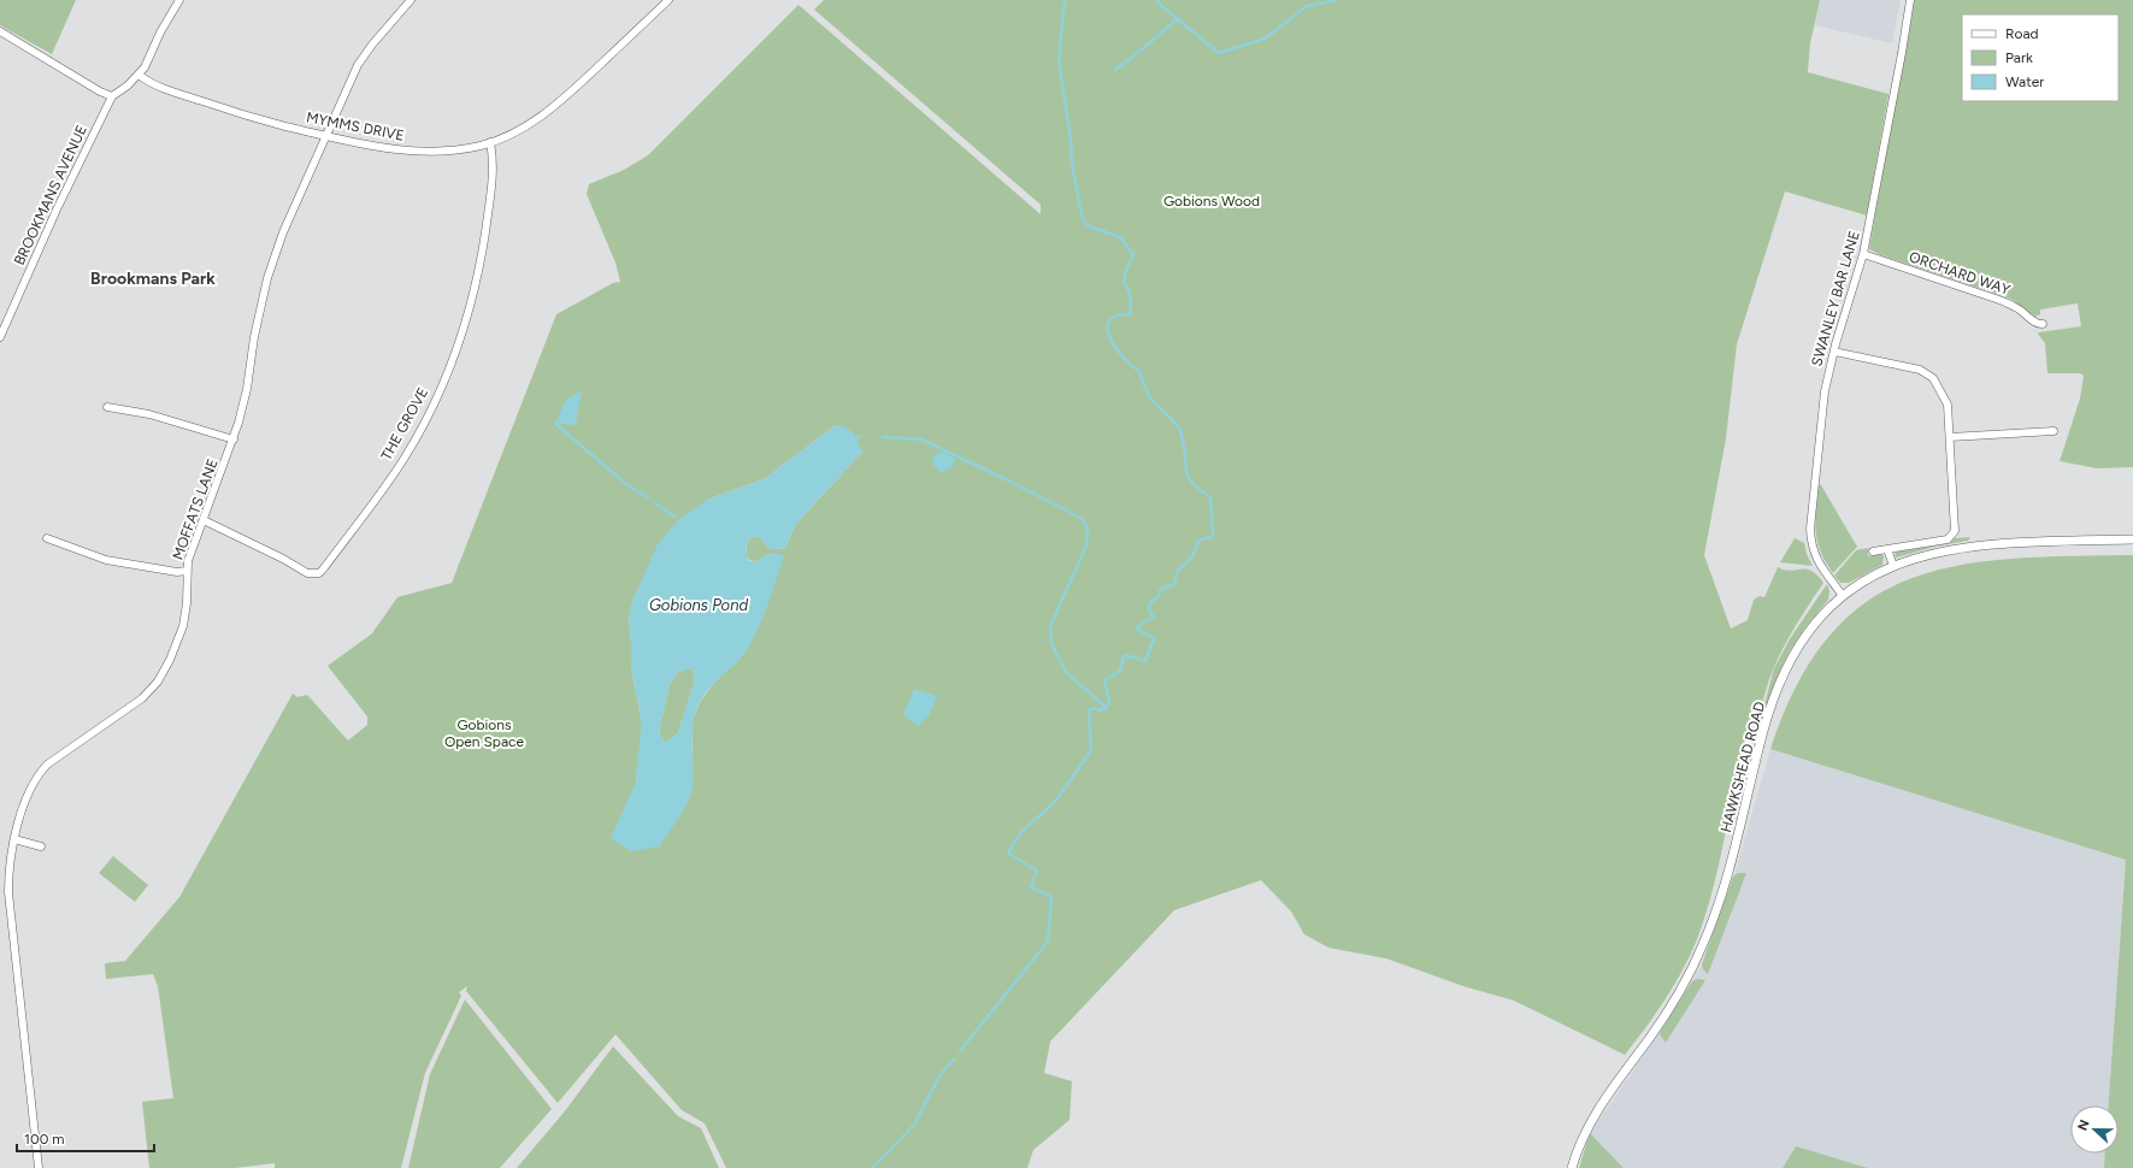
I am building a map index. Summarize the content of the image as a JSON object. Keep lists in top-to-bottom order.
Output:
{
  "streets": {
    "street": [
      "MYMMS DRIVE",
      "BROOKMANS AVENUE",
      "ORCHARD WAY",
      "SWANLEY BAR LANE",
      "THE GROVE",
      "MOFFATS LANE",
      "HAWKSHEAD ROAD"
    ]
  },
  "crossings": [
    ["MYMMS DRIVE", "BROOKMANS AVENUE"],
    ["MYMMS DRIVE", "THE GROVE"],
    ["MYMMS DRIVE", "MOFFATS LANE"],
    ["ORCHARD WAY", "SWANLEY BAR LANE"],
    ["SWANLEY BAR LANE", "HAWKSHEAD ROAD"],
    ["THE GROVE", "MOFFATS LANE"]
  ],
  "districts": ["Brookmans Park"],
  "water": ["Gobions Pond"],
  "parks": ["Gobions Wood", "Gobions Open Space"],
  "legend": ["Road", "Park", "Water"],
  "scale_bar": "100 m",
  "north": "left"
}
